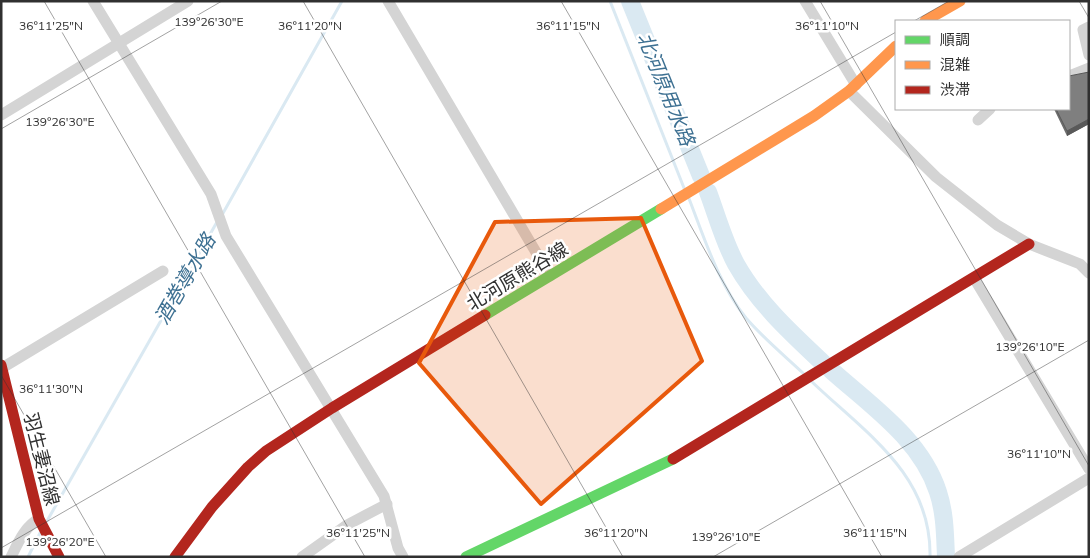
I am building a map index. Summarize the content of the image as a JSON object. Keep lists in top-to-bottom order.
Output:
{
  "streets": {
    "main road": ["北河原熊谷線", "羽生妻沼線"]
  },
  "water": ["北河原用水路", "酒巻導水路"],
  "legend": ["順調", "混雑", "渋滞"],
  "coordinates": [
    "139°26'30\"E",
    "36°11'25\"N",
    "36°11'20\"N",
    "36°11'15\"N",
    "36°11'10\"N",
    "139°26'10\"E",
    "36°11'30\"N",
    "139°26'20\"E"
  ]
}
